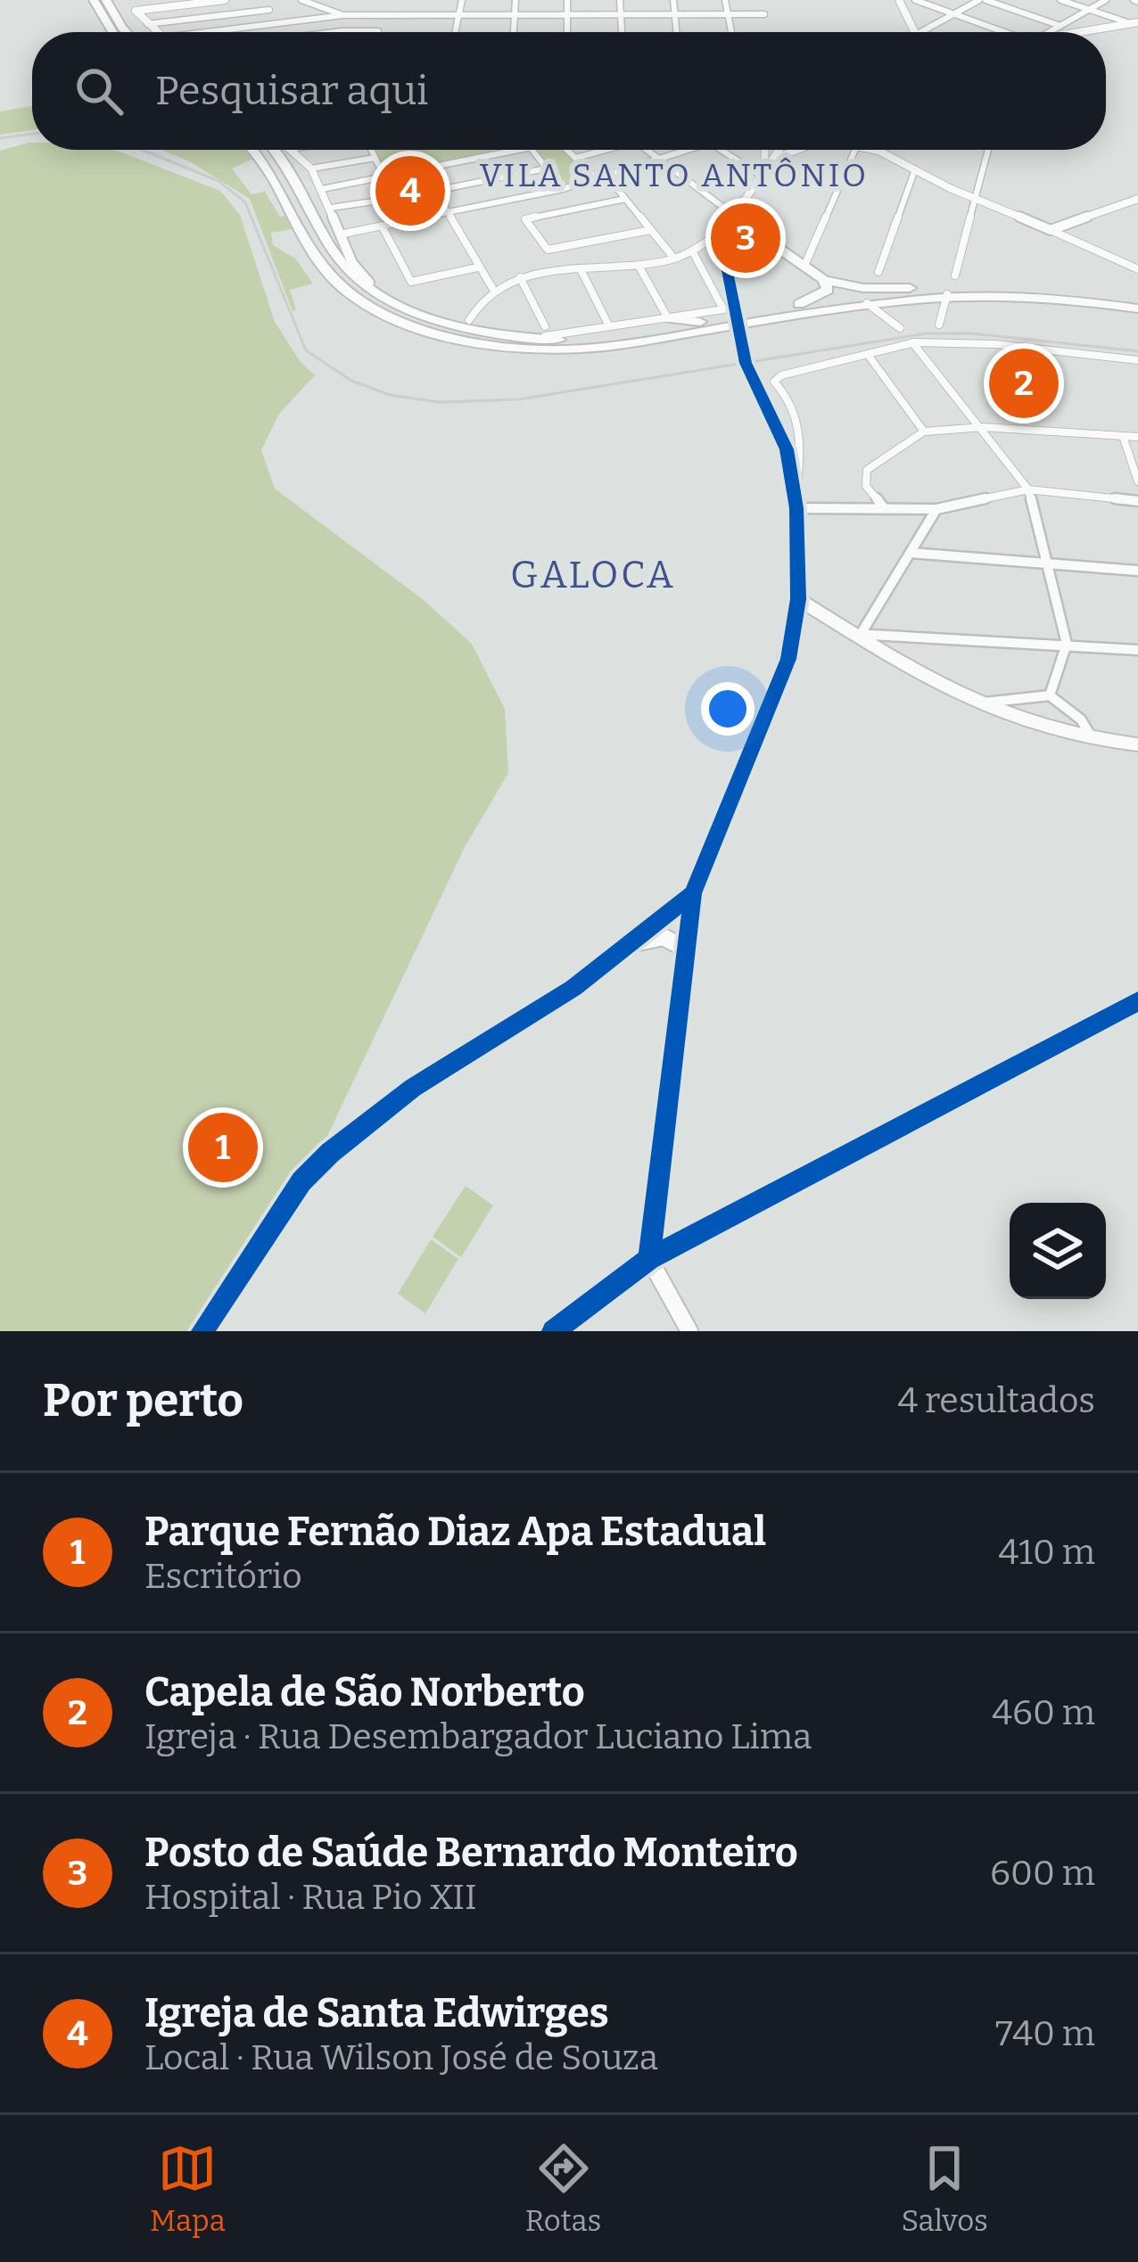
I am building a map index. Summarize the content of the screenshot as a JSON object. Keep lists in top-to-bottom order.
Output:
{
  "districts": ["VILA SANTO ANTÔNIO", "GALOCA"],
  "page": {
    "search": "Pesquisar aqui",
    "pins": [
      "4",
      "3",
      "2",
      "1"
    ],
    "heading": ["Por perto", "4 resultados"],
    "list": [
      {
        "mark": "1",
        "name": "Parque Fernão Diaz Apa Estadual",
        "note": "Escritório",
        "value": "410 m"
      },
      {
        "mark": "2",
        "name": "Capela de São Norberto",
        "note": "Igreja · Rua Desembargador Luciano Lima",
        "value": "460 m"
      },
      {
        "mark": "3",
        "name": "Posto de Saúde Bernardo Monteiro",
        "note": "Hospital · Rua Pio XII",
        "value": "600 m"
      },
      {
        "mark": "4",
        "name": "Igreja de Santa Edwirges",
        "note": "Local · Rua Wilson José de Souza",
        "value": "740 m"
      }
    ],
    "nav": ["Mapa", "Rotas", "Salvos"]
  }
}
